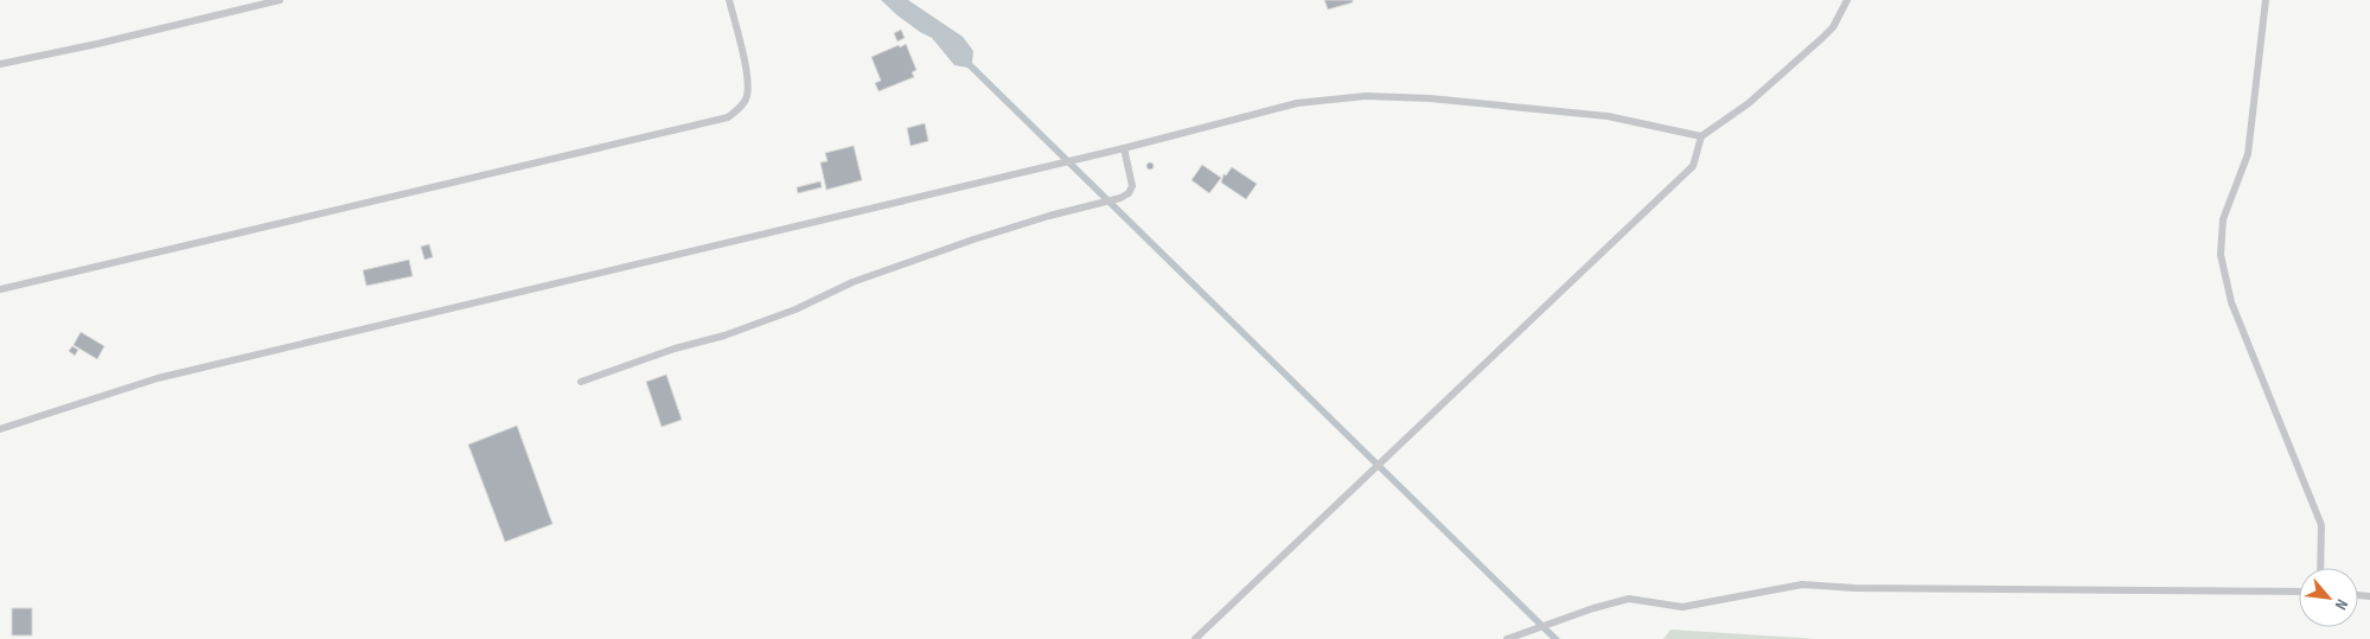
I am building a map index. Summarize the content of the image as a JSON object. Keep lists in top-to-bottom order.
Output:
{
  "north": "bottom right"
}
